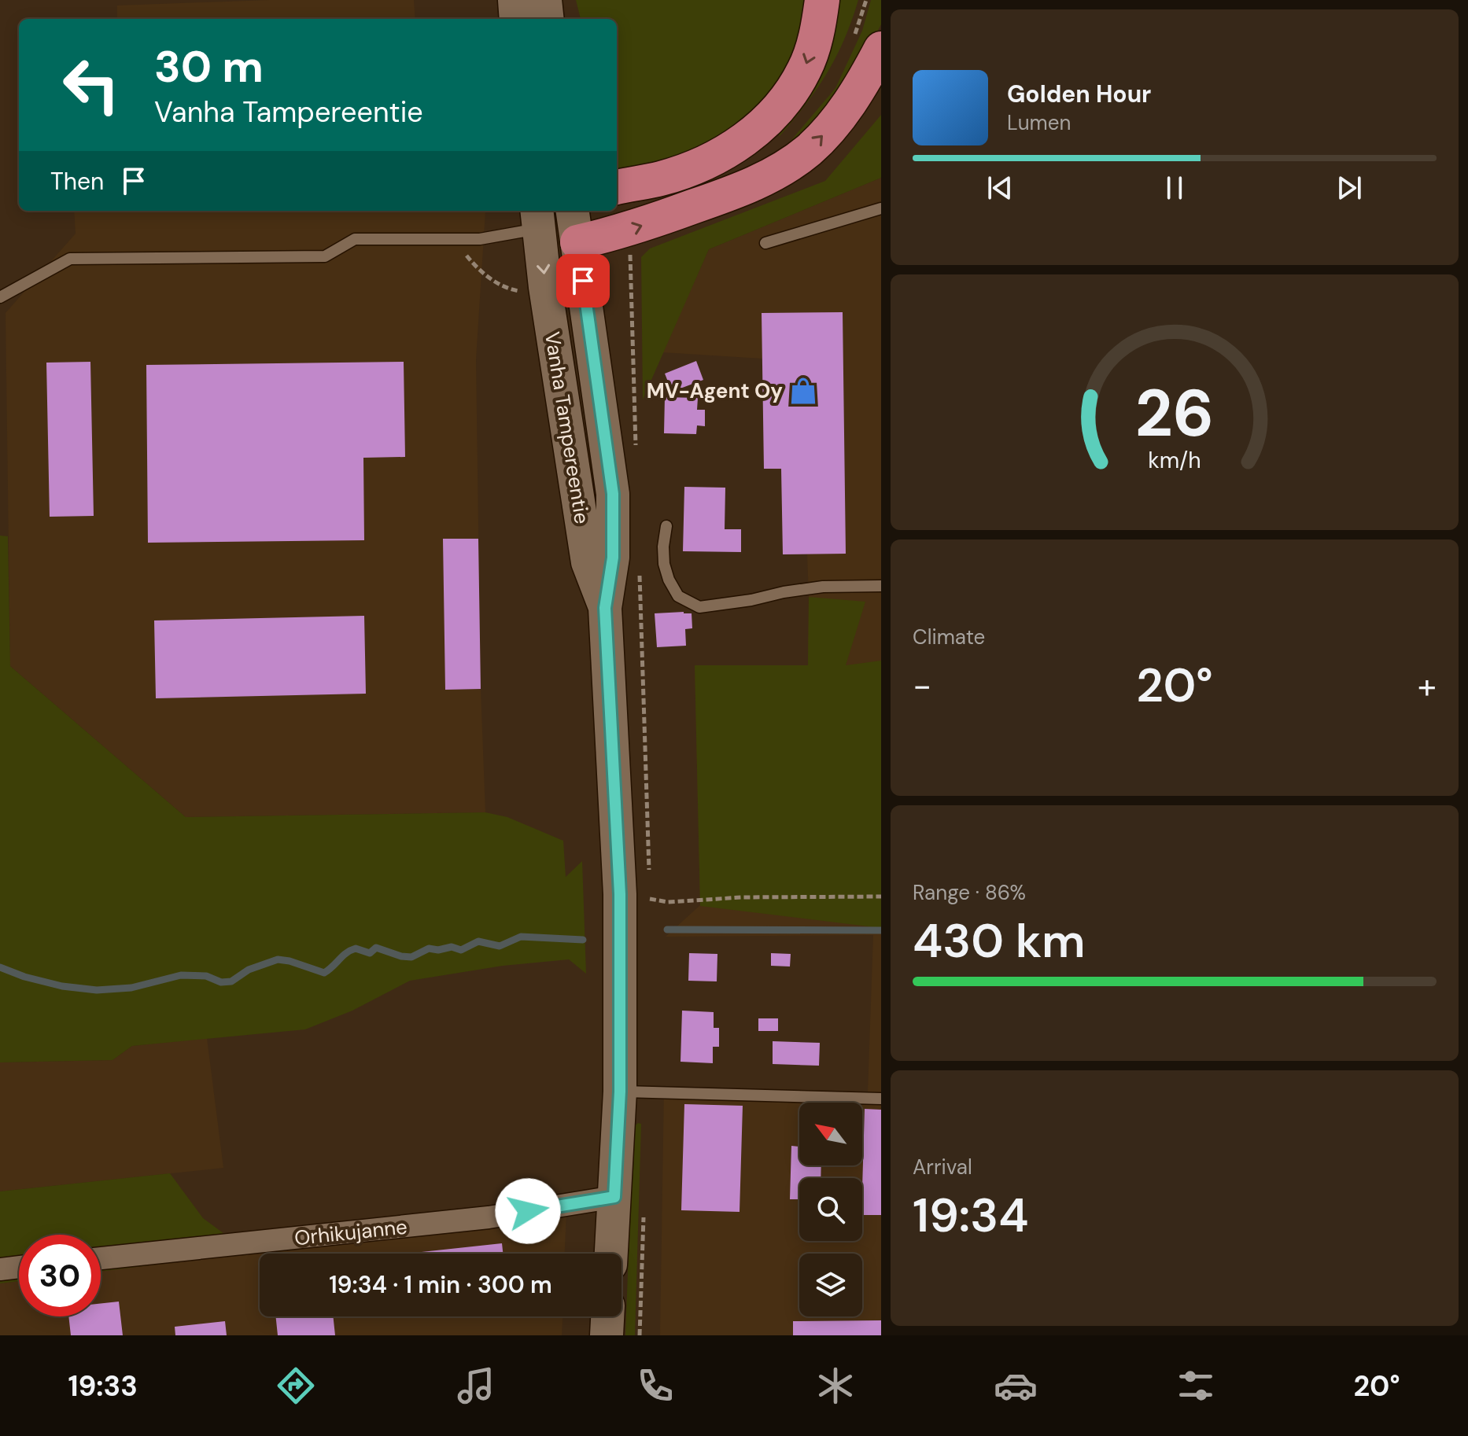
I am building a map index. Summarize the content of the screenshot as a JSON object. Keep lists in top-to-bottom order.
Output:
{
  "streets": {
    "main road": ["Vanha Tampereentie"],
    "street": ["Orhikujanne"]
  },
  "crossings": [
    ["Vanha Tampereentie", "Orhikujanne"]
  ],
  "places": {
    "shop": ["MV-Agent Oy"]
  },
  "north": "top left",
  "page": {
    "turn": ["30 m", "Vanha Tampereentie"],
    "song": ["Golden Hour", "Lumen"],
    "then": "Then",
    "tile": [
      "Climate",
      ["Range · 86%", "430 km"],
      ["Arrival", "19:34"]
    ],
    "heat": ["−", "20°", "+"],
    "limit": "30",
    "trip": "19:34 · 1 min · 300 m",
    "tabs": ["19:33", "20°"],
    "gauge": ["26", "km/h"]
  }
}
